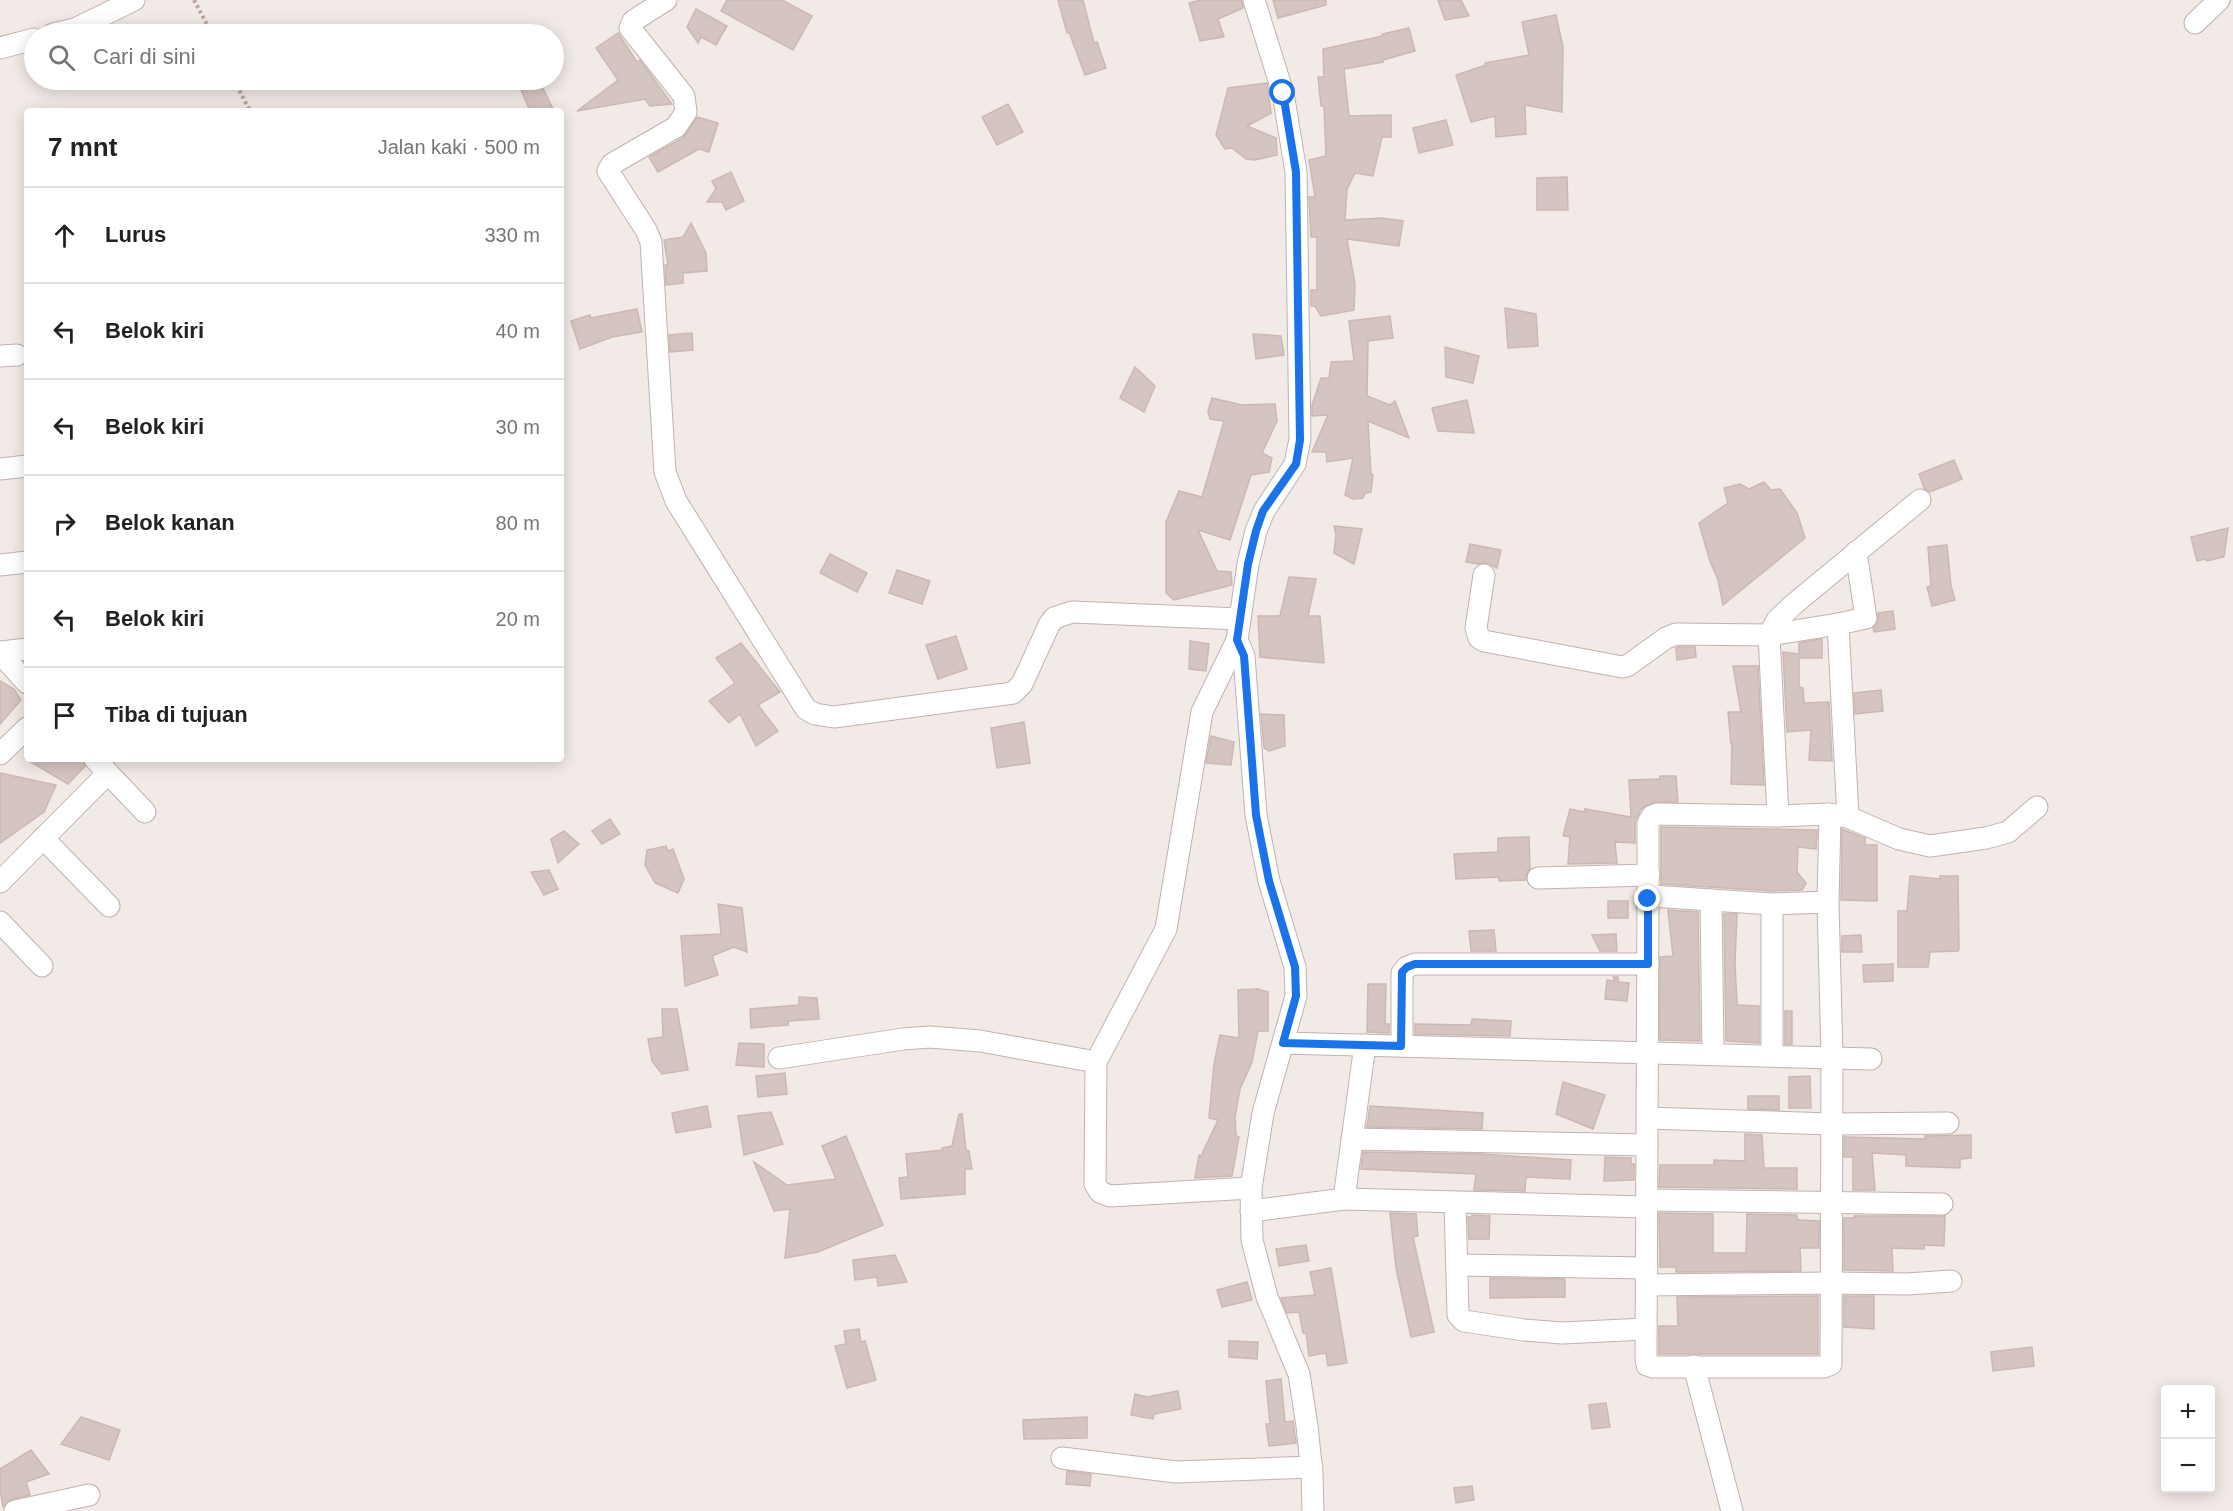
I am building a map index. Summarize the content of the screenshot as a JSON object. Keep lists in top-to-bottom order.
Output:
{
  "page": {
    "search": "Cari di sini",
    "heading": ["7 mnt", "Jalan kaki · 500 m"],
    "list": [
      ["Lurus", "330 m"],
      ["Belok kiri", "40 m"],
      ["Belok kiri", "30 m"],
      ["Belok kanan", "80 m"],
      ["Belok kiri", "20 m"],
      "Tiba di tujuan"
    ],
    "map_buttons": ["+", "−"]
  }
}
